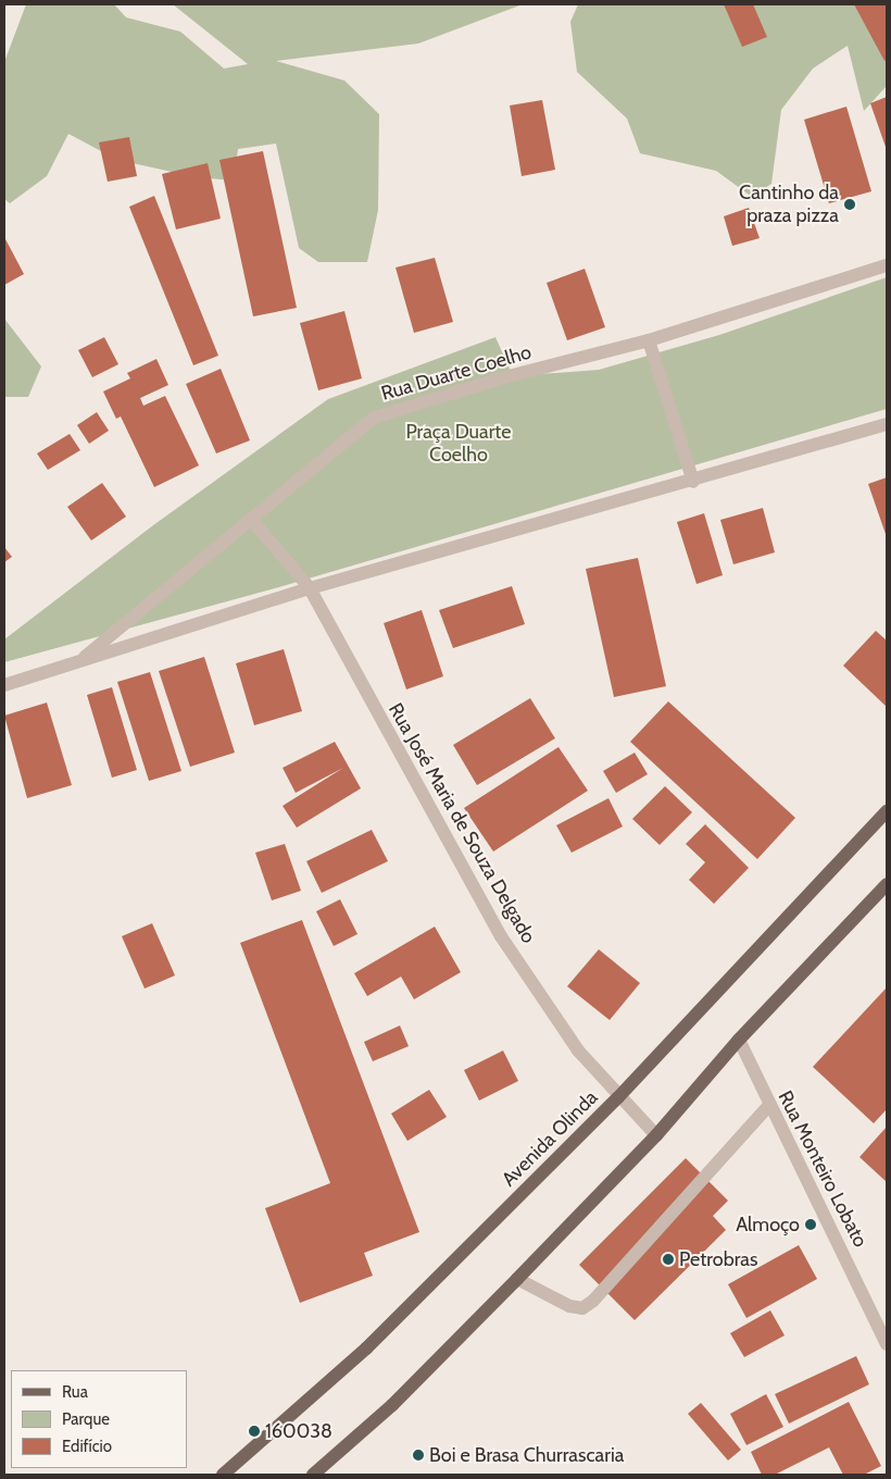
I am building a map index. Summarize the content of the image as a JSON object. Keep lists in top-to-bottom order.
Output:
{
  "streets": {
    "main road": ["Avenida Olinda"],
    "street": ["Rua Duarte Coelho", "Rua José Maria de Souza Delgado", "Rua Monteiro Lobato"]
  },
  "crossings": [
    ["Rua Duarte Coelho", "Rua José Maria de Souza Delgado"],
    ["Rua José Maria de Souza Delgado", "Avenida Olinda"]
  ],
  "parks": ["Praça Duarte Coelho"],
  "places": [
    "Cantinho da praza pizza",
    "Almoço",
    "Petrobras",
    "160038",
    "Boi e Brasa Churrascaria"
  ],
  "legend": ["Rua", "Parque", "Edifício"]
}
